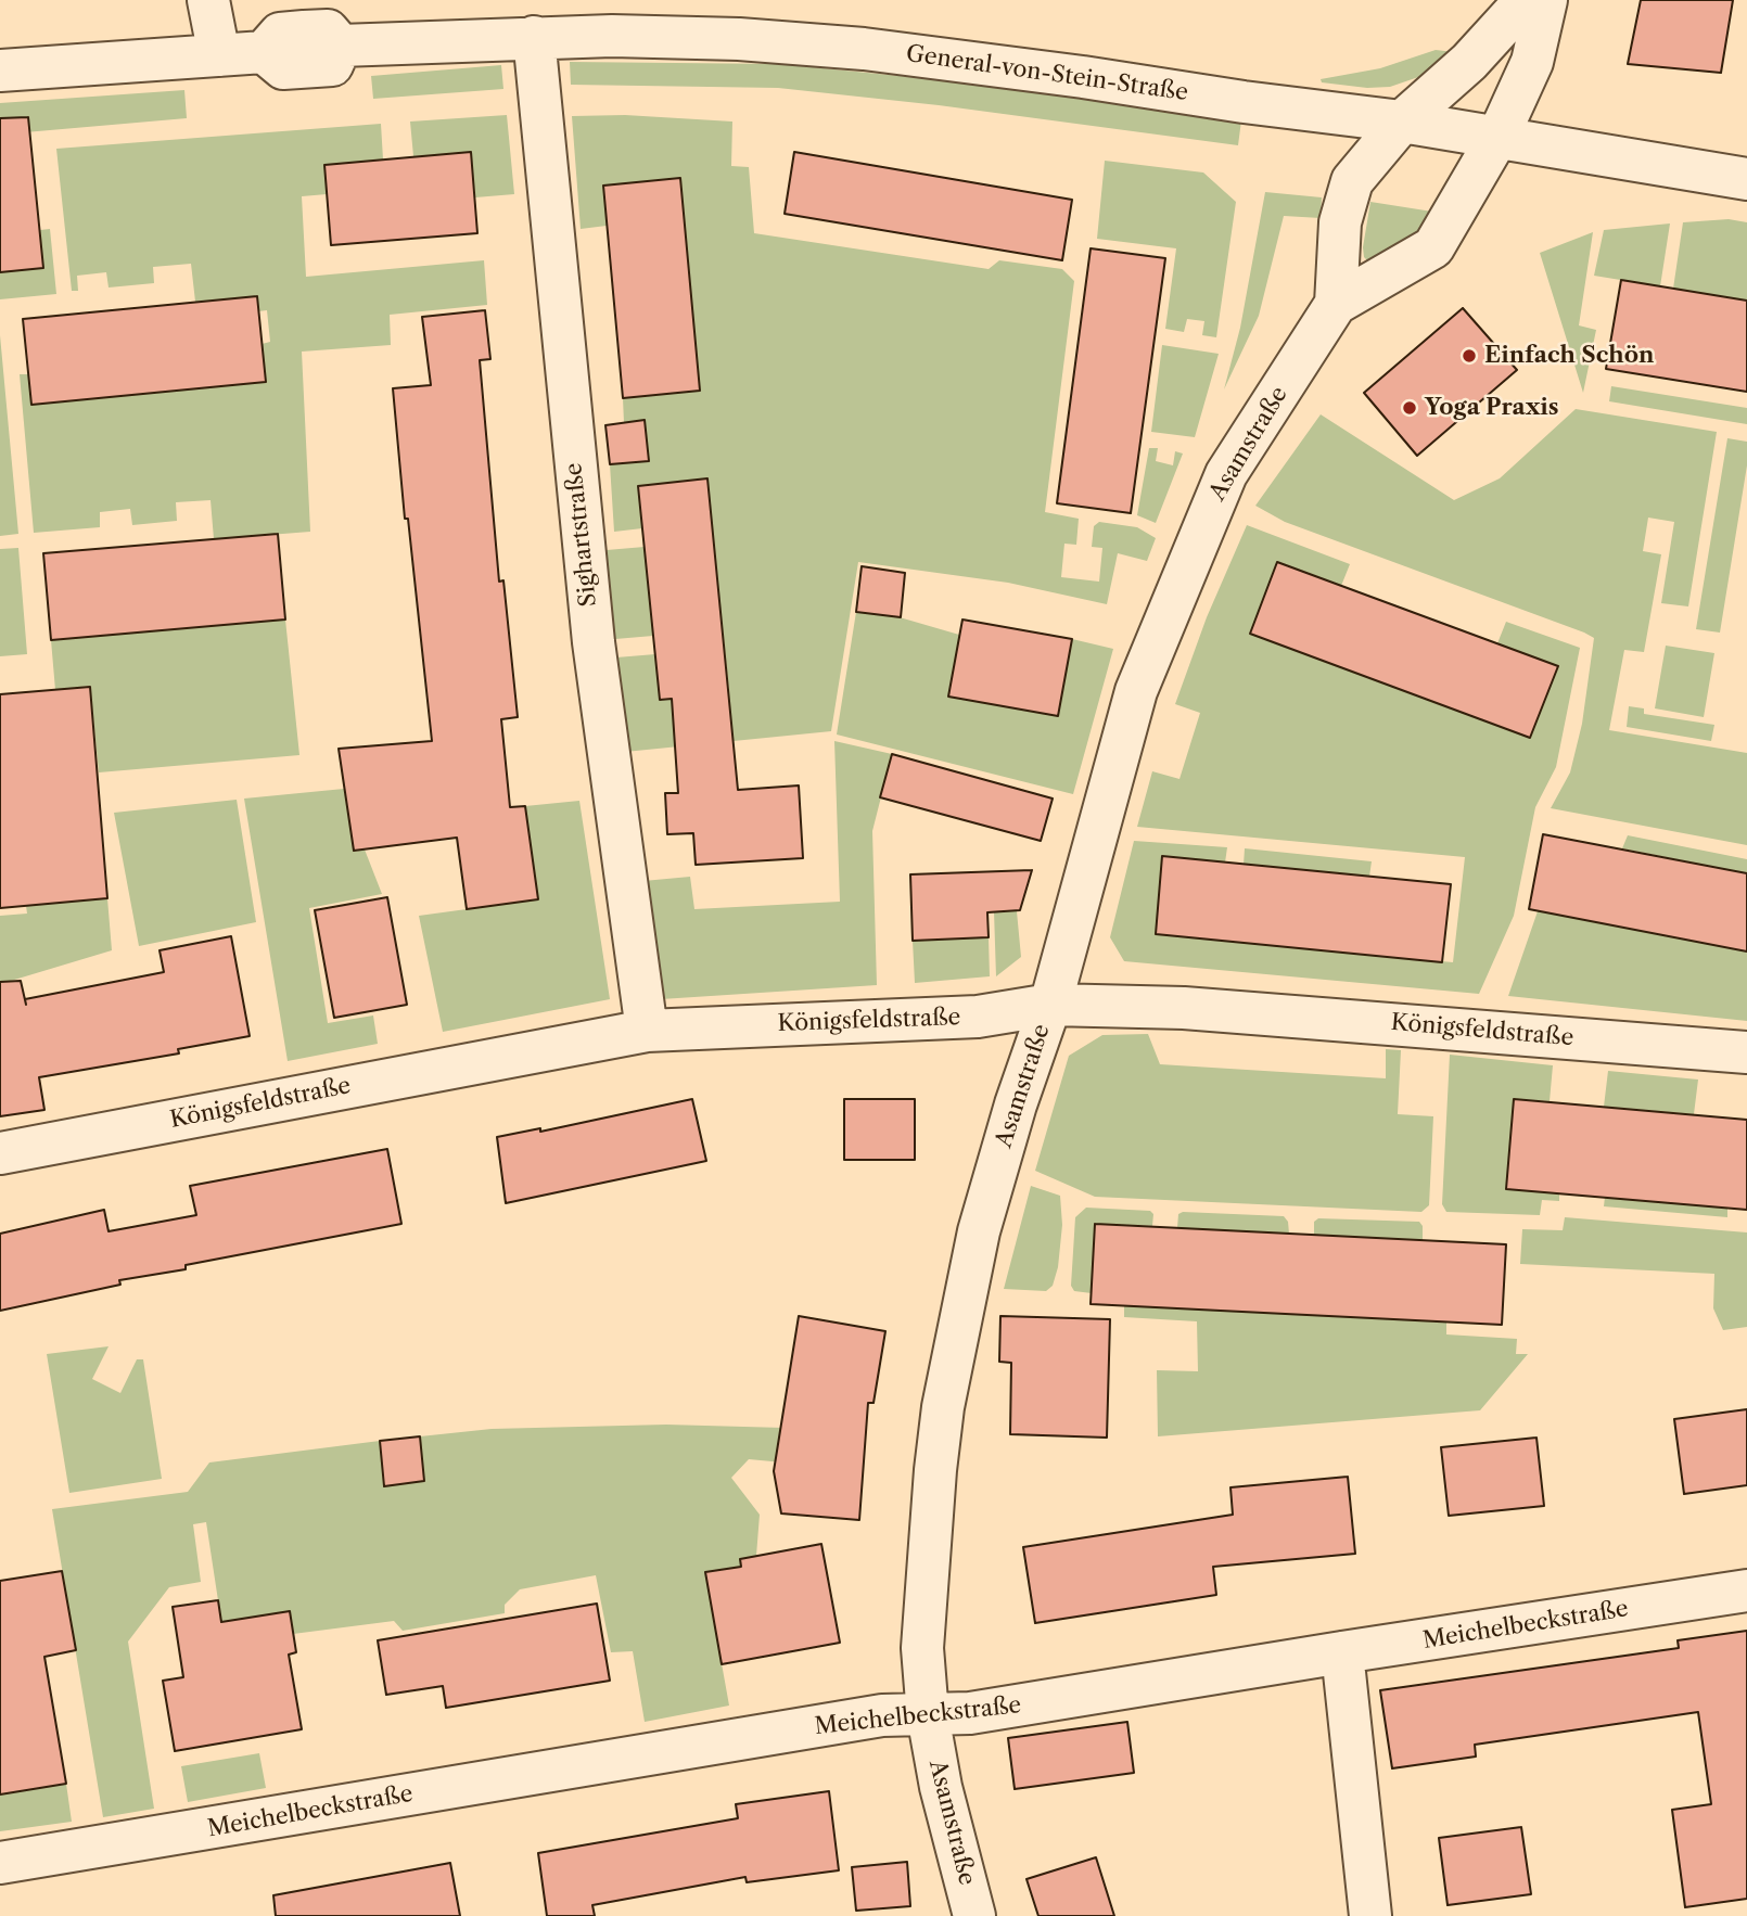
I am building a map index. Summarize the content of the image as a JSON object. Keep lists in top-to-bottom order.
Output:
{
  "streets": {
    "street": [
      "General-von-Stein-Straße",
      "Asamstraße",
      "Sighartstraße",
      "Königsfeldstraße",
      "Meichelbeckstraße"
    ]
  },
  "crossings": [
    ["General-von-Stein-Straße", "Asamstraße"],
    ["General-von-Stein-Straße", "Sighartstraße"],
    ["Asamstraße", "Königsfeldstraße"],
    ["Asamstraße", "Meichelbeckstraße"],
    ["Sighartstraße", "Königsfeldstraße"]
  ],
  "places": ["Einfach Schön", "Yoga Praxis"]
}
